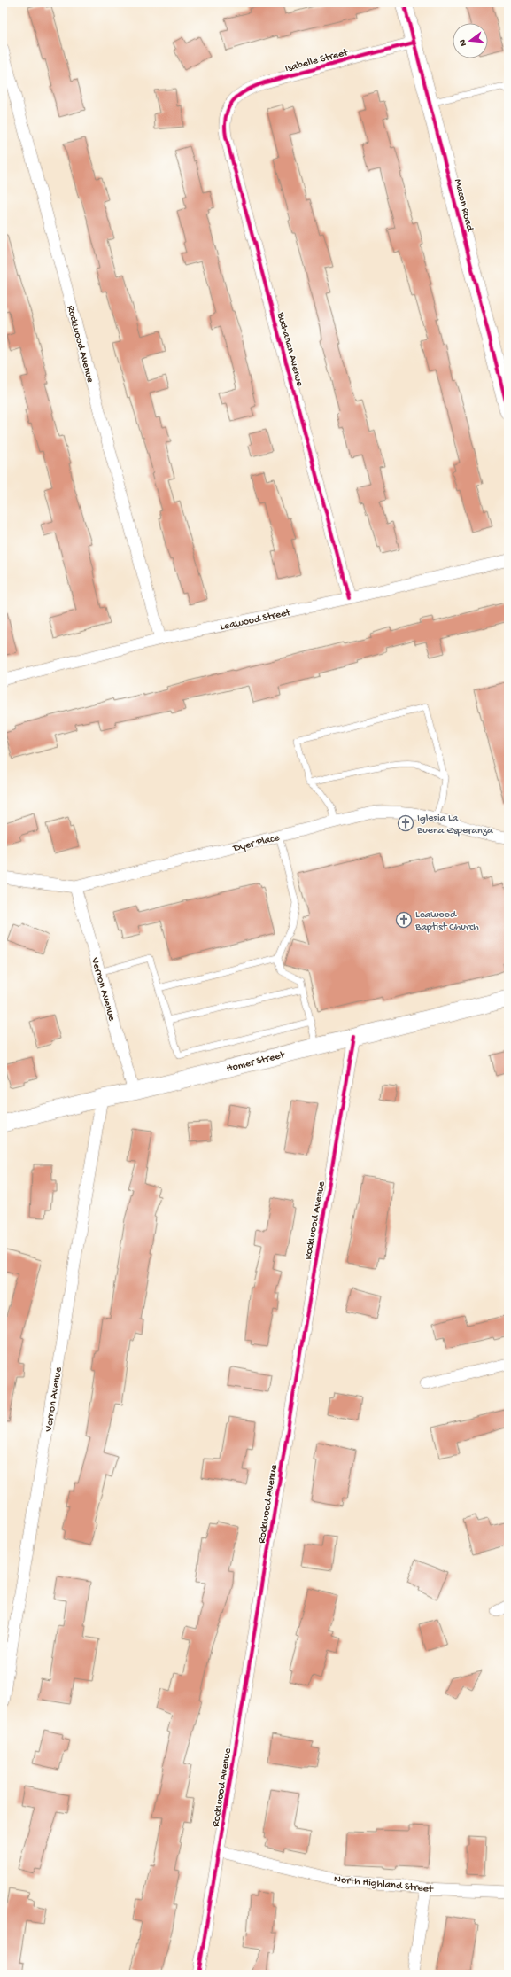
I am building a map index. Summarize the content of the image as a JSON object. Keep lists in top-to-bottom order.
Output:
{
  "streets": {
    "street": [
      "Isabelle Street",
      "Macon Road",
      "Rockwood Avenue",
      "Buchanan Avenue",
      "Leawood Street",
      "Dyer Place",
      "Vernon Avenue",
      "Homer Street",
      "North Highland Street"
    ]
  },
  "crossings": [
    ["Isabelle Street", "Macon Road"],
    ["Isabelle Street", "Buchanan Avenue"],
    ["Rockwood Avenue", "Leawood Street"],
    ["Rockwood Avenue", "Homer Street"],
    ["Rockwood Avenue", "North Highland Street"],
    ["Buchanan Avenue", "Leawood Street"],
    ["Dyer Place", "Vernon Avenue"],
    ["Vernon Avenue", "Homer Street"]
  ],
  "places": {
    "church": ["Iglesia La Buena Esperanza", "Leawood Baptist Church"]
  },
  "north": "left"
}
